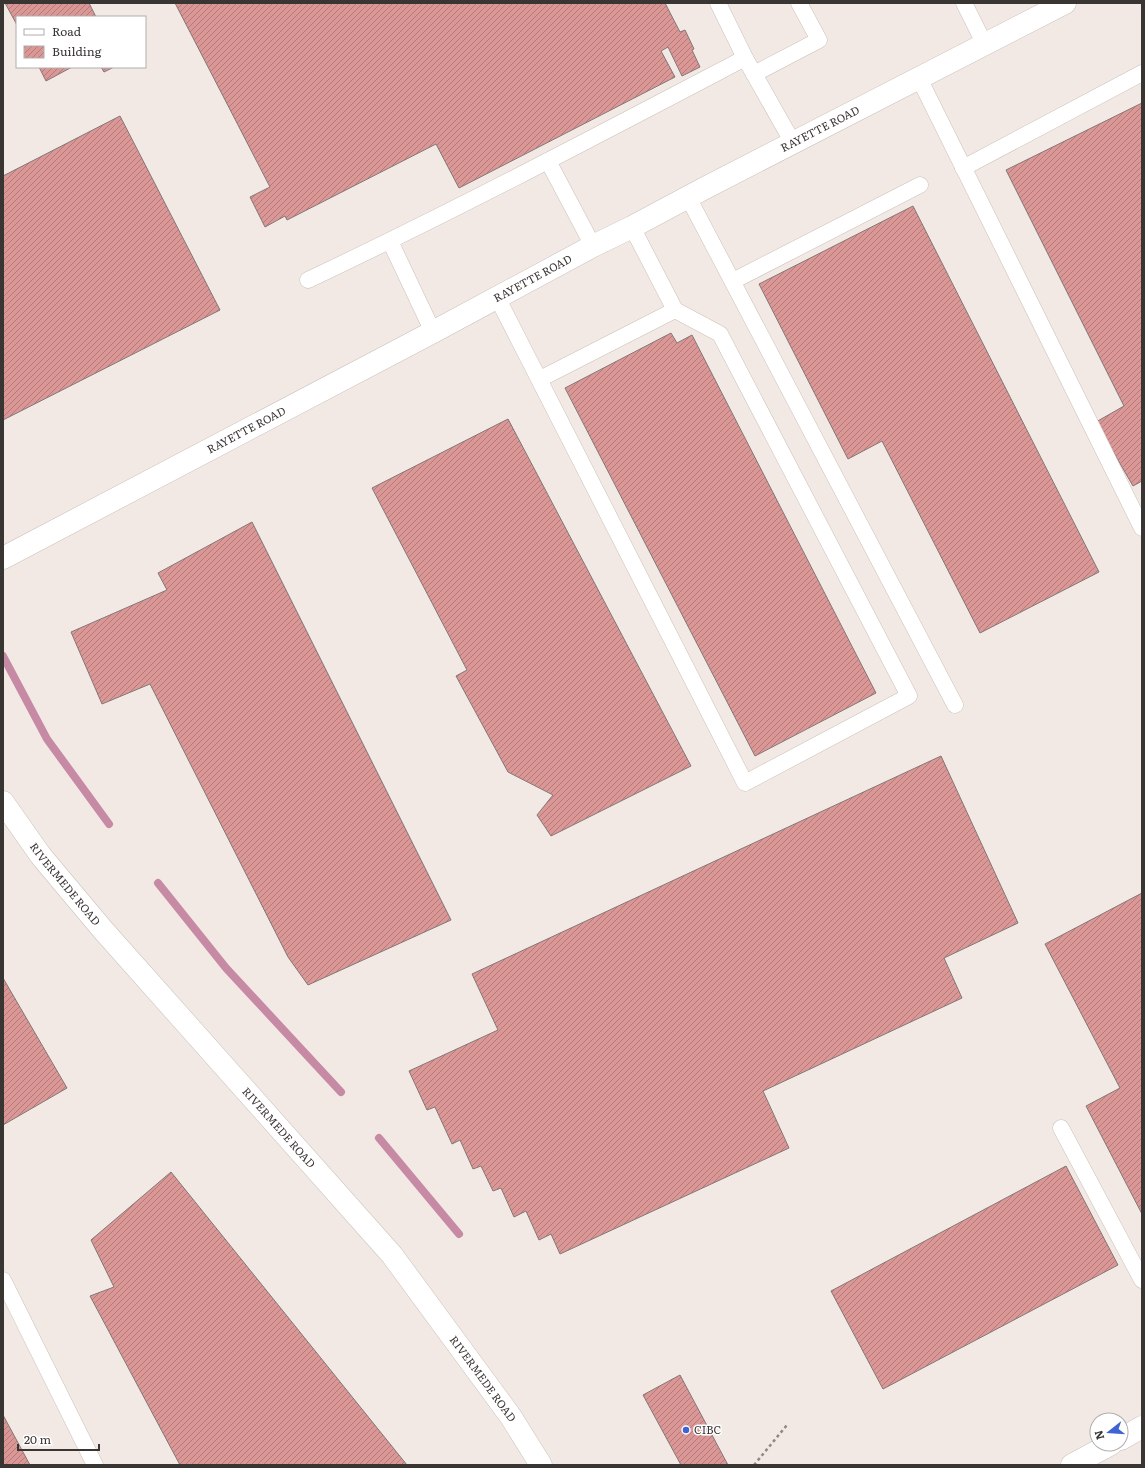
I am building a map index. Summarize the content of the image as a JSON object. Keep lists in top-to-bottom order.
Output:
{
  "streets": {
    "street": ["RAYETTE ROAD", "RIVERMEDE ROAD"]
  },
  "places": ["CIBC"],
  "legend": ["Road", "Building"],
  "scale_bar": "20 m",
  "north": "left"
}
